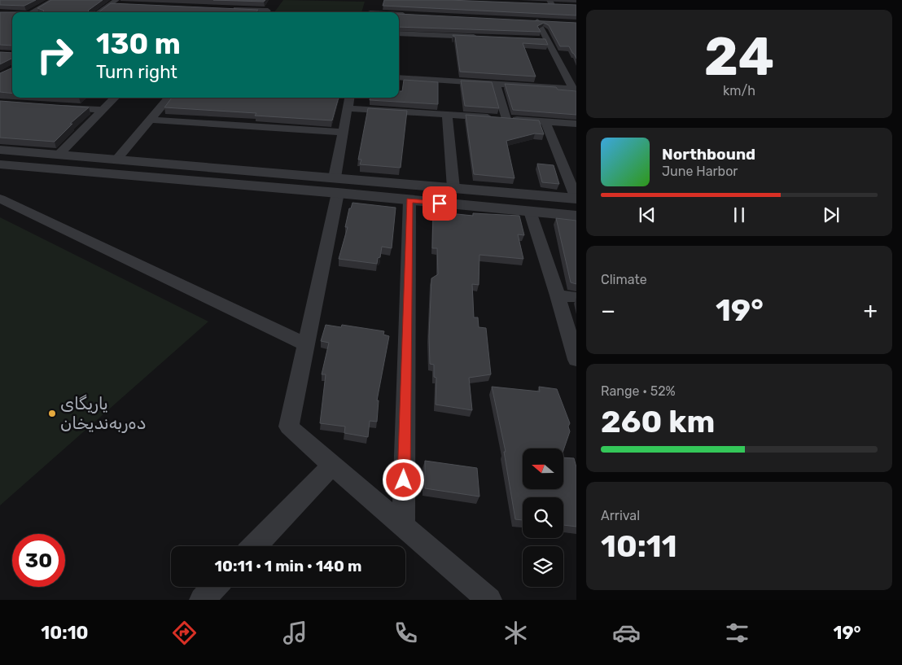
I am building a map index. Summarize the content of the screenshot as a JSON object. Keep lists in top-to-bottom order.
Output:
{
  "places": ["یاریگاى ده‌ربه‌ندیخان"],
  "north": "left",
  "page": {
    "tile": [
      ["24", "km/h"],
      "Climate",
      ["Range · 52%", "260 km"],
      ["Arrival", "10:11"]
    ],
    "turn": ["130 m", "Turn right"],
    "song": ["Northbound", "June Harbor"],
    "heat": ["−", "19°", "+"],
    "limit": "30",
    "trip": "10:11 · 1 min · 140 m",
    "tabs": ["10:10", "19°"]
  }
}
